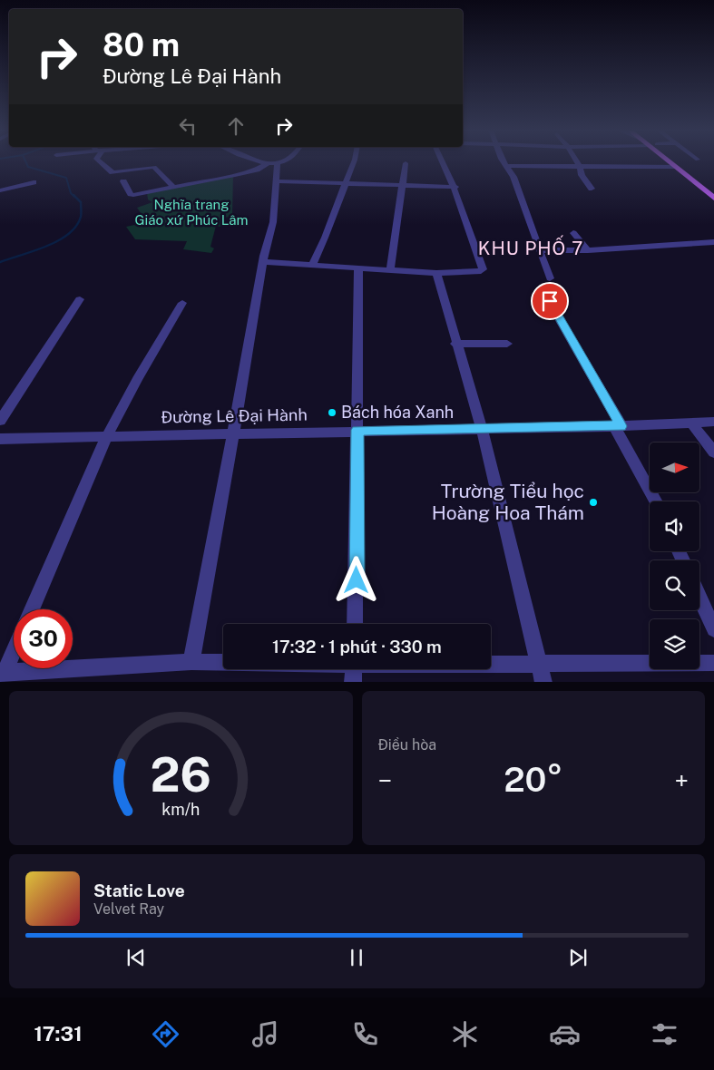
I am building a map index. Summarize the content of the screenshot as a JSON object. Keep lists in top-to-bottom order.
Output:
{
  "streets": {
    "street": ["Đường Lê Đại Hành"]
  },
  "districts": ["KHU PHỐ 7"],
  "parks": ["Nghĩa trang Giáo xứ Phúc Lâm"],
  "places": ["Bách hóa Xanh", "Trường Tiểu học Hoàng Hoa Thám"],
  "north": "right",
  "page": {
    "turn": ["80 m", "Đường Lê Đại Hành"],
    "limit": "30",
    "trip": "17:32 · 1 phút · 330 m",
    "tile": "Điều hòa",
    "heat": ["−", "20°", "+"],
    "song": ["Static Love", "Velvet Ray"],
    "tabs": "17:31",
    "gauge": ["26", "km/h"]
  }
}
